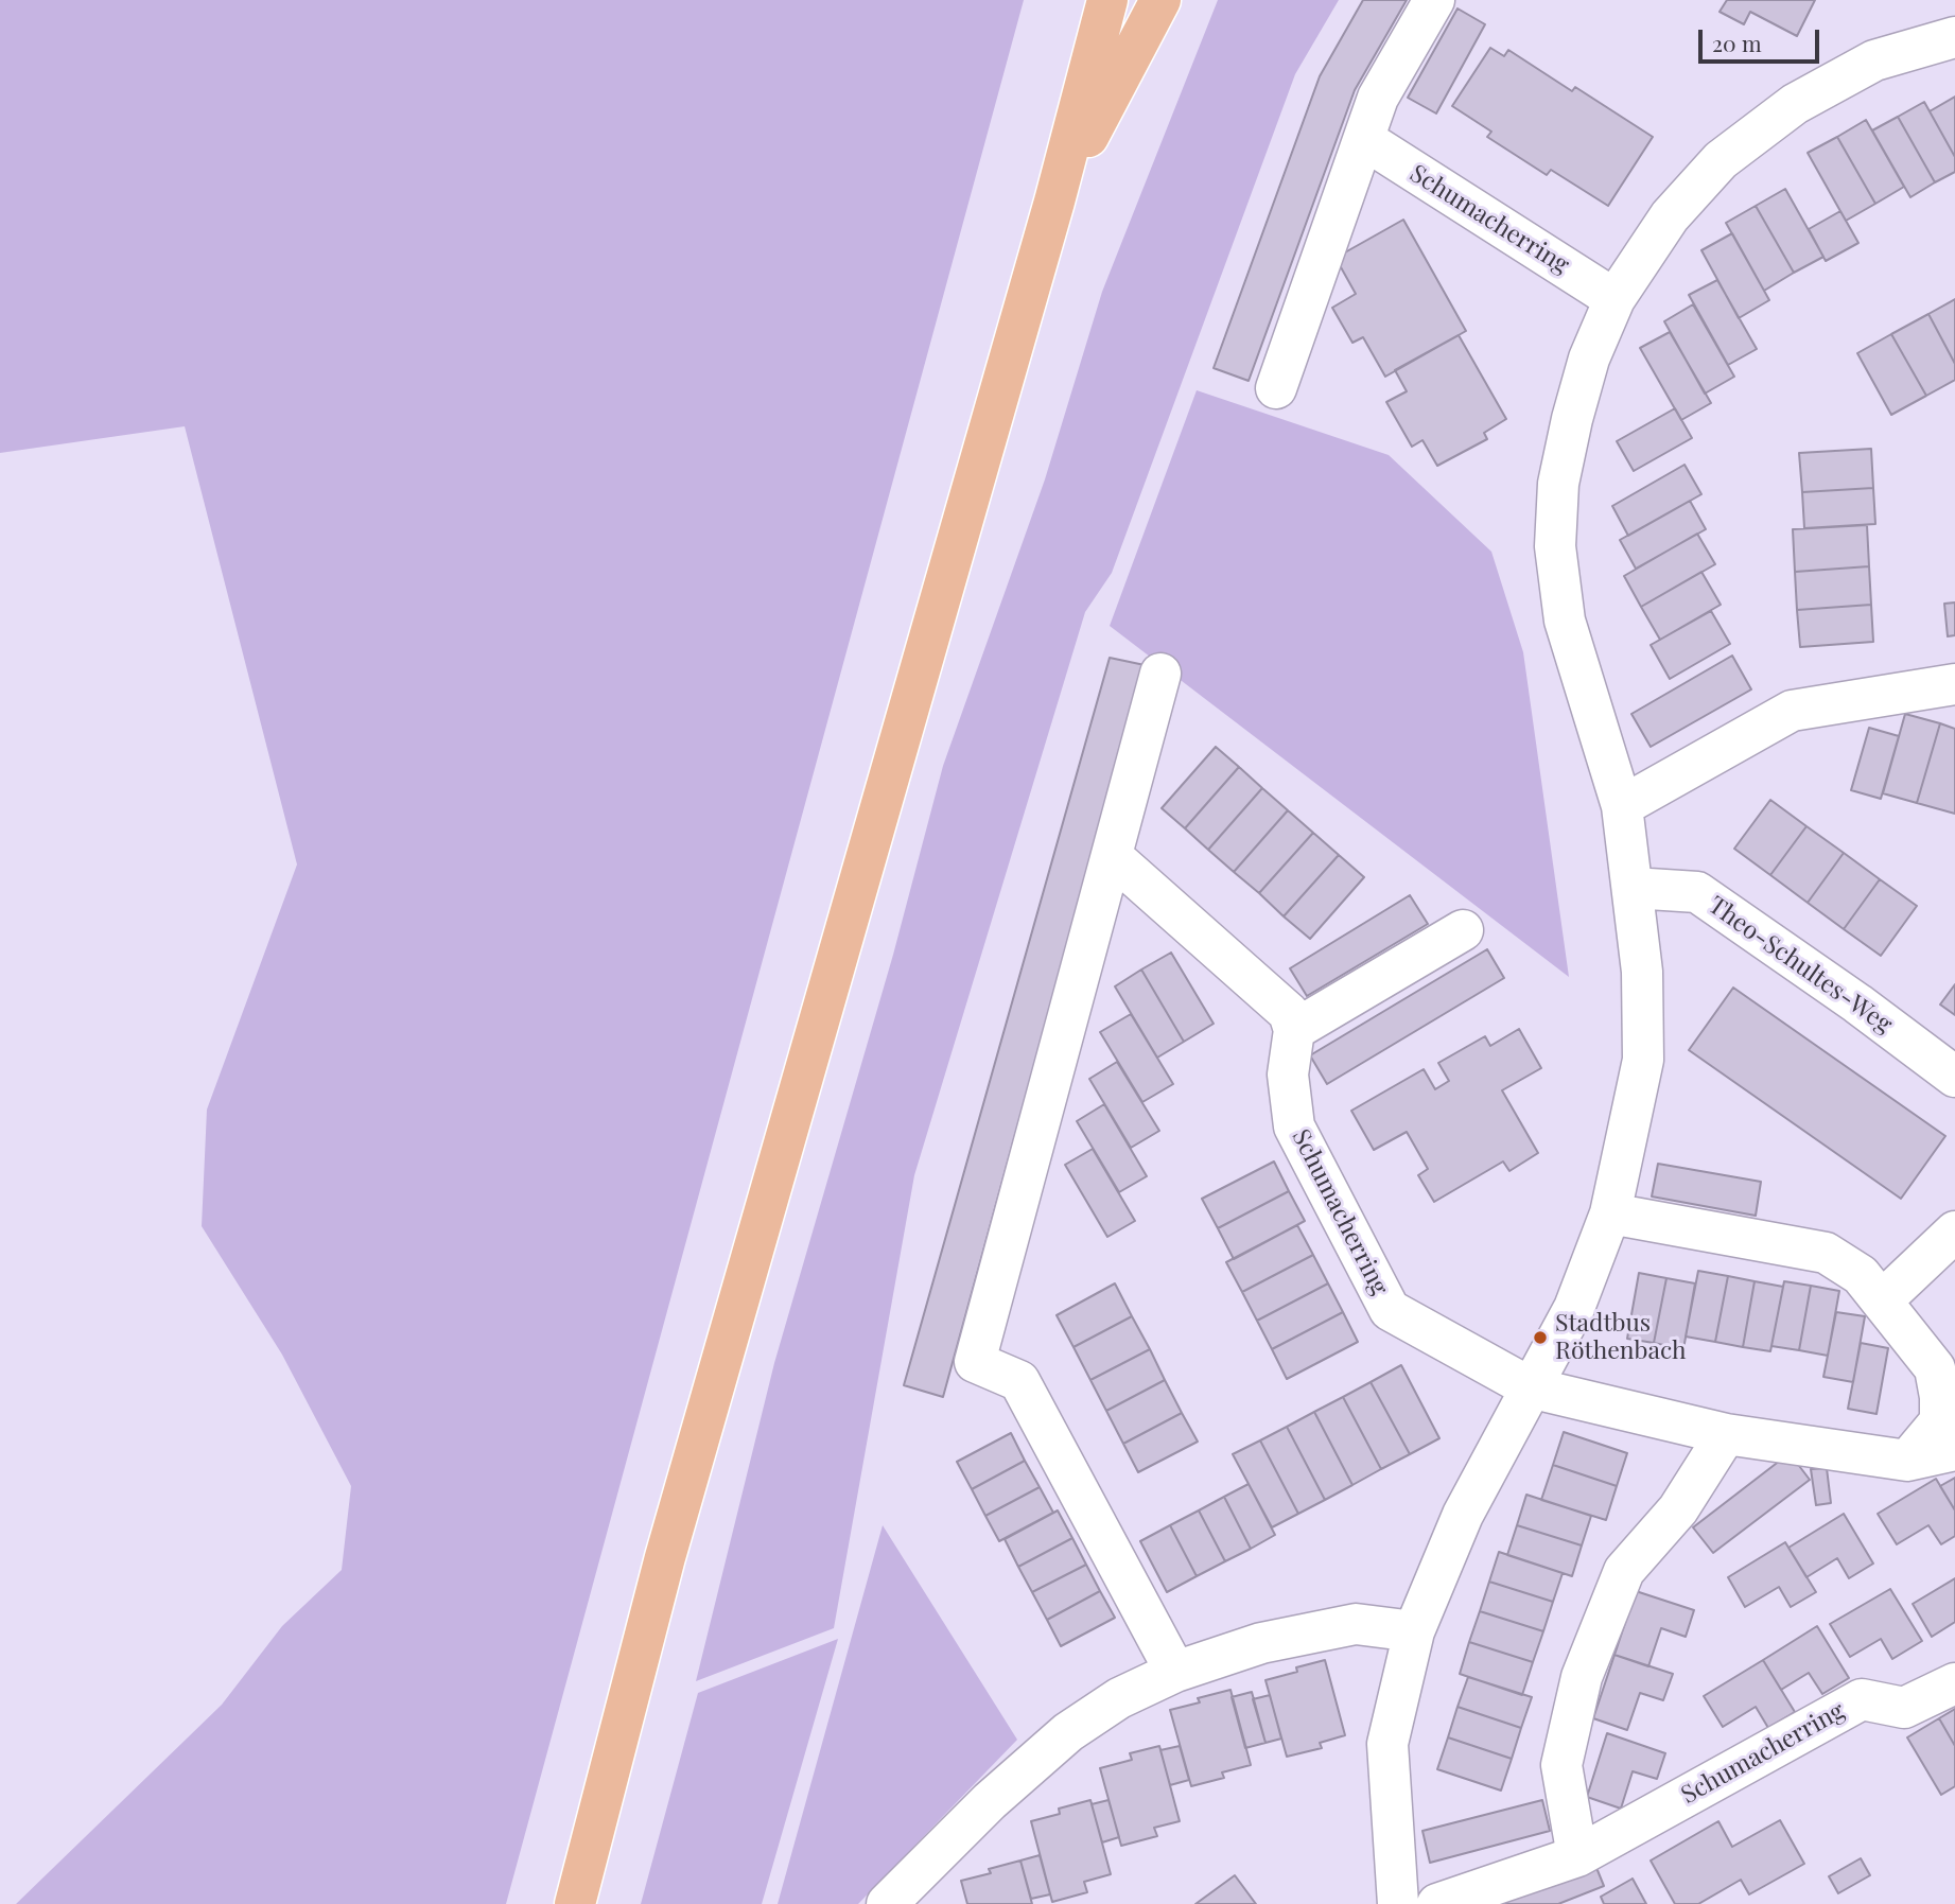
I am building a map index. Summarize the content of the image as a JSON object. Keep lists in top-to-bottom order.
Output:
{
  "streets": {
    "street": ["Schumacherring", "Theo-Schultes-Weg"]
  },
  "places": ["Stadtbus Röthenbach"],
  "scale_bar": "20 m"
}
